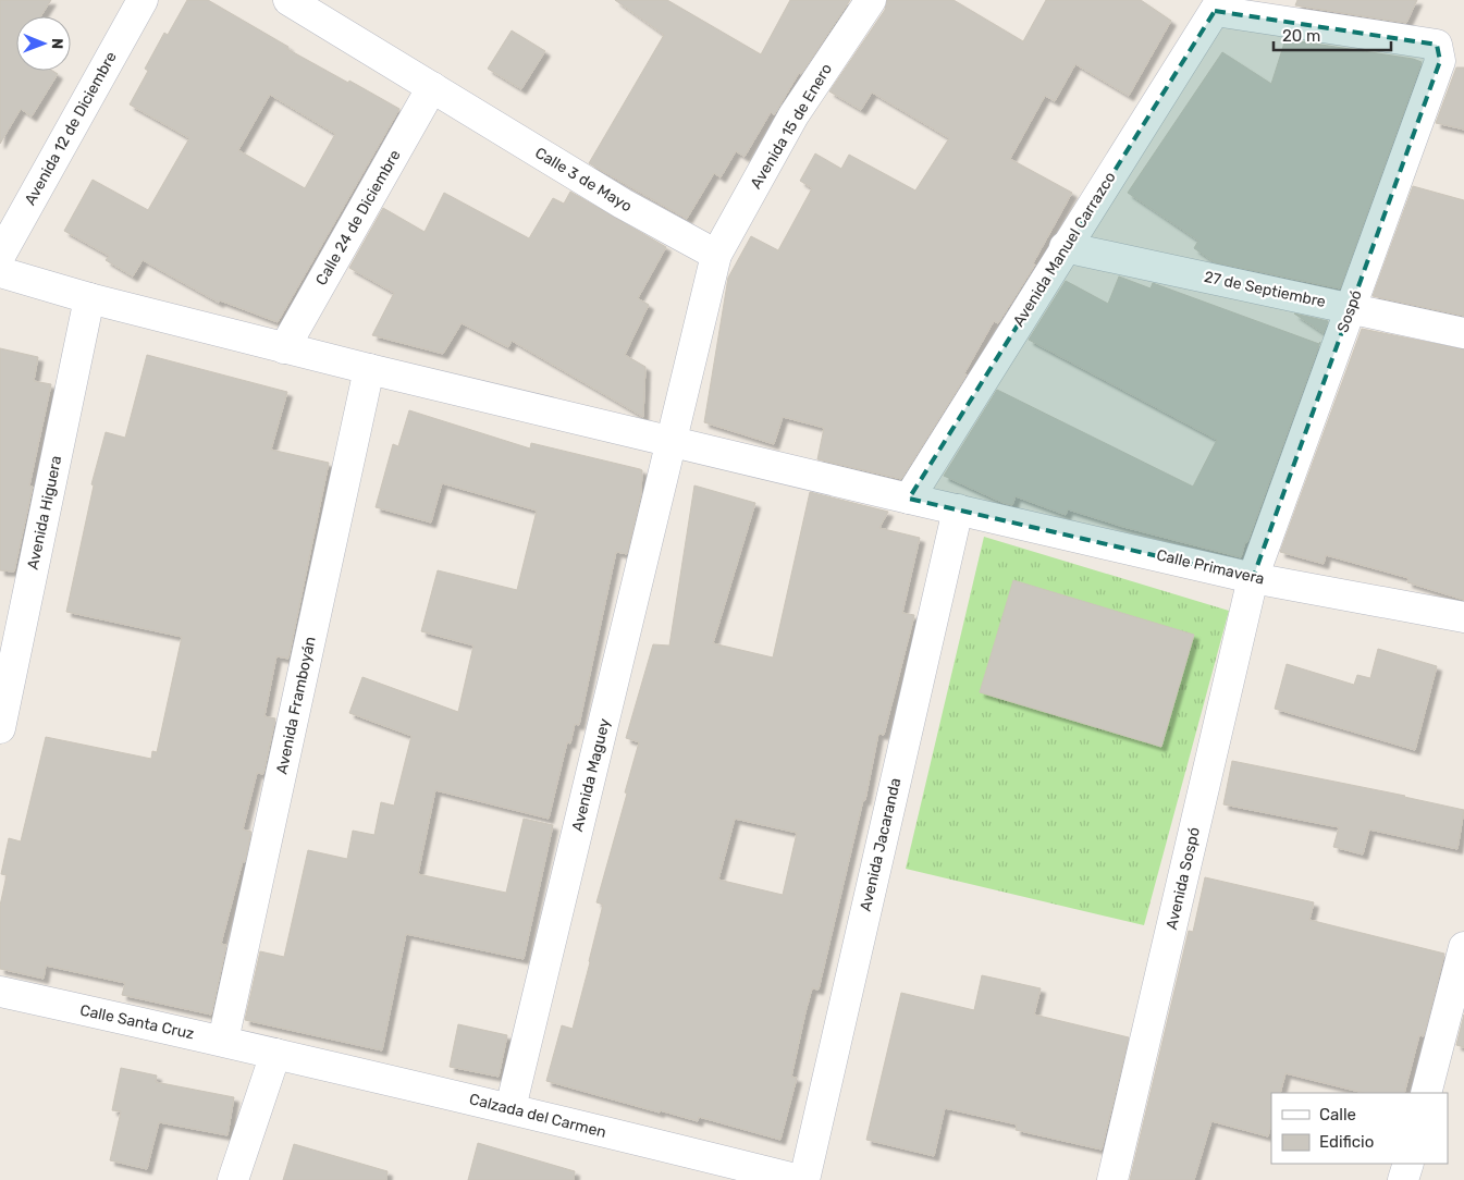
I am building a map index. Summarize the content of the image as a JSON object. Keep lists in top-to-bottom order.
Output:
{
  "streets": {
    "street": [
      "Avenida 15 de Enero",
      "Avenida 12 de Diciembre",
      "Calle 3 de Mayo",
      "Calle 24 de Diciembre",
      "Avenida Manuel Carrazco",
      "27 de Septiembre",
      "Sospó",
      "Avenida Higuera",
      "Calle Primavera",
      "Avenida Framboyán",
      "Avenida Maguey",
      "Avenida Jacaranda",
      "Avenida Sospó",
      "Calle Santa Cruz",
      "Calzada del Carmen"
    ]
  },
  "crossings": [
    ["Avenida 15 de Enero", "Calle 3 de Mayo"],
    ["Calle 3 de Mayo", "Calle 24 de Diciembre"],
    ["Calle 24 de Diciembre", "Calle Primavera"],
    ["Avenida Manuel Carrazco", "27 de Septiembre"],
    ["Avenida Manuel Carrazco", "Sospó"],
    ["Avenida Manuel Carrazco", "Calle Primavera"],
    ["27 de Septiembre", "Sospó"],
    ["Sospó", "Calle Primavera"],
    ["Sospó", "Avenida Sospó"],
    ["Avenida Higuera", "Calle Primavera"],
    ["Calle Primavera", "Avenida Framboyán"],
    ["Calle Primavera", "Avenida Maguey"],
    ["Calle Primavera", "Avenida Jacaranda"],
    ["Calle Primavera", "Avenida Sospó"],
    ["Avenida Framboyán", "Calle Santa Cruz"],
    ["Avenida Maguey", "Calzada del Carmen"],
    ["Calle Santa Cruz", "Calzada del Carmen"]
  ],
  "legend": ["Calle", "Edificio"],
  "scale_bar": "20 m",
  "north": "right"
}
